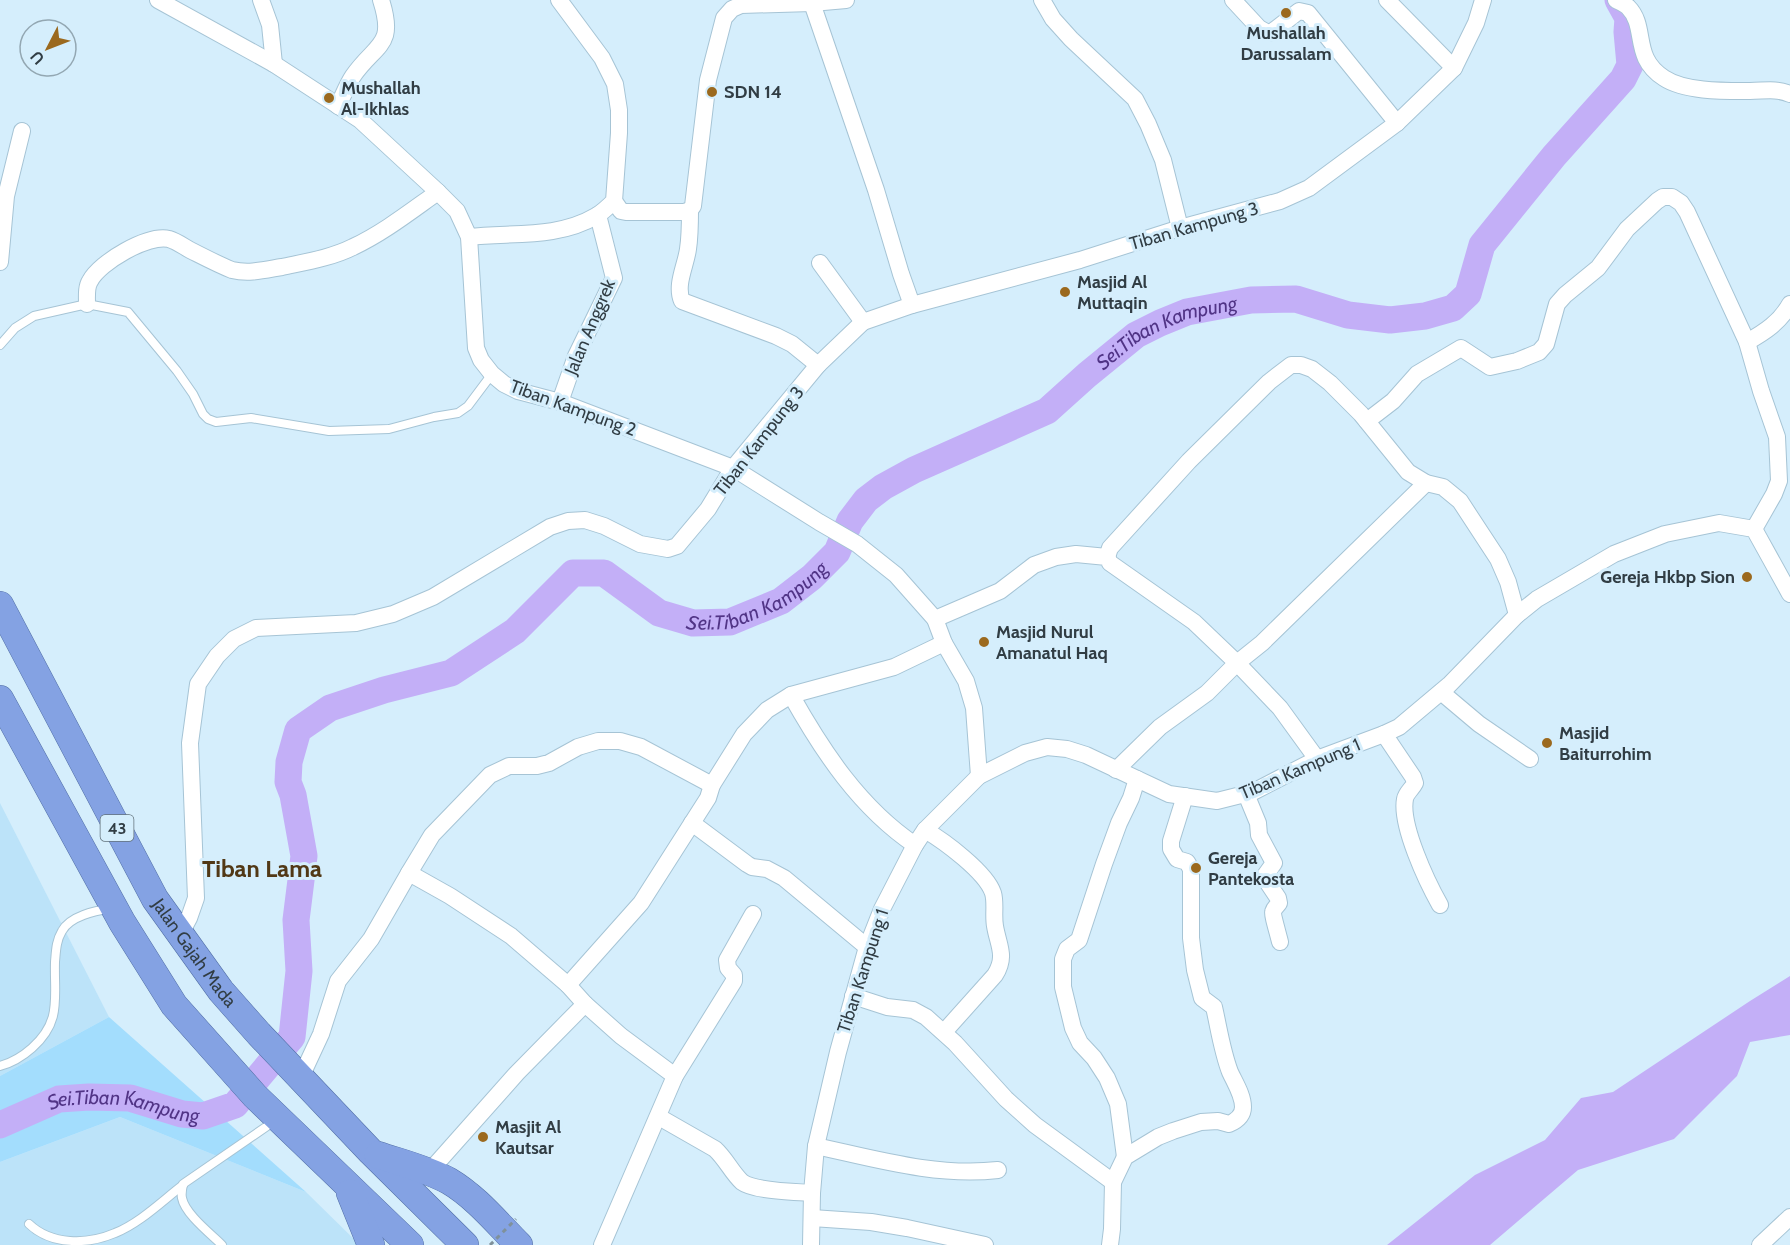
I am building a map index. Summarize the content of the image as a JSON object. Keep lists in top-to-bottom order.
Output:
{
  "streets": {
    "highway": ["43", "Jalan Gajah Mada"],
    "street": [
      "Tiban Kampung 3",
      "Jalan Anggrek",
      "Tiban Kampung 2",
      "Tiban Kampung 1"
    ]
  },
  "crossings": [
    ["Tiban Kampung 3", "Tiban Kampung 2"],
    ["Tiban Kampung 3", "Jalan Gajah Mada"],
    ["Jalan Anggrek", "Tiban Kampung 2"],
    ["Tiban Kampung 2", "Tiban Kampung 1"]
  ],
  "districts": ["Tiban Lama"],
  "water": ["Sei.Tiban Kampung"],
  "places": [
    "Mushallah Darussalam",
    "SDN 14",
    "Mushallah Al-Ikhlas",
    "Masjid Al Muttaqin",
    "Gereja Hkbp Sion",
    "Masjid Nurul Amanatul Haq",
    "Masjid Baiturrohim",
    "Gereja Pantekosta",
    "Masjit Al Kautsar"
  ],
  "north": "bottom left"
}
